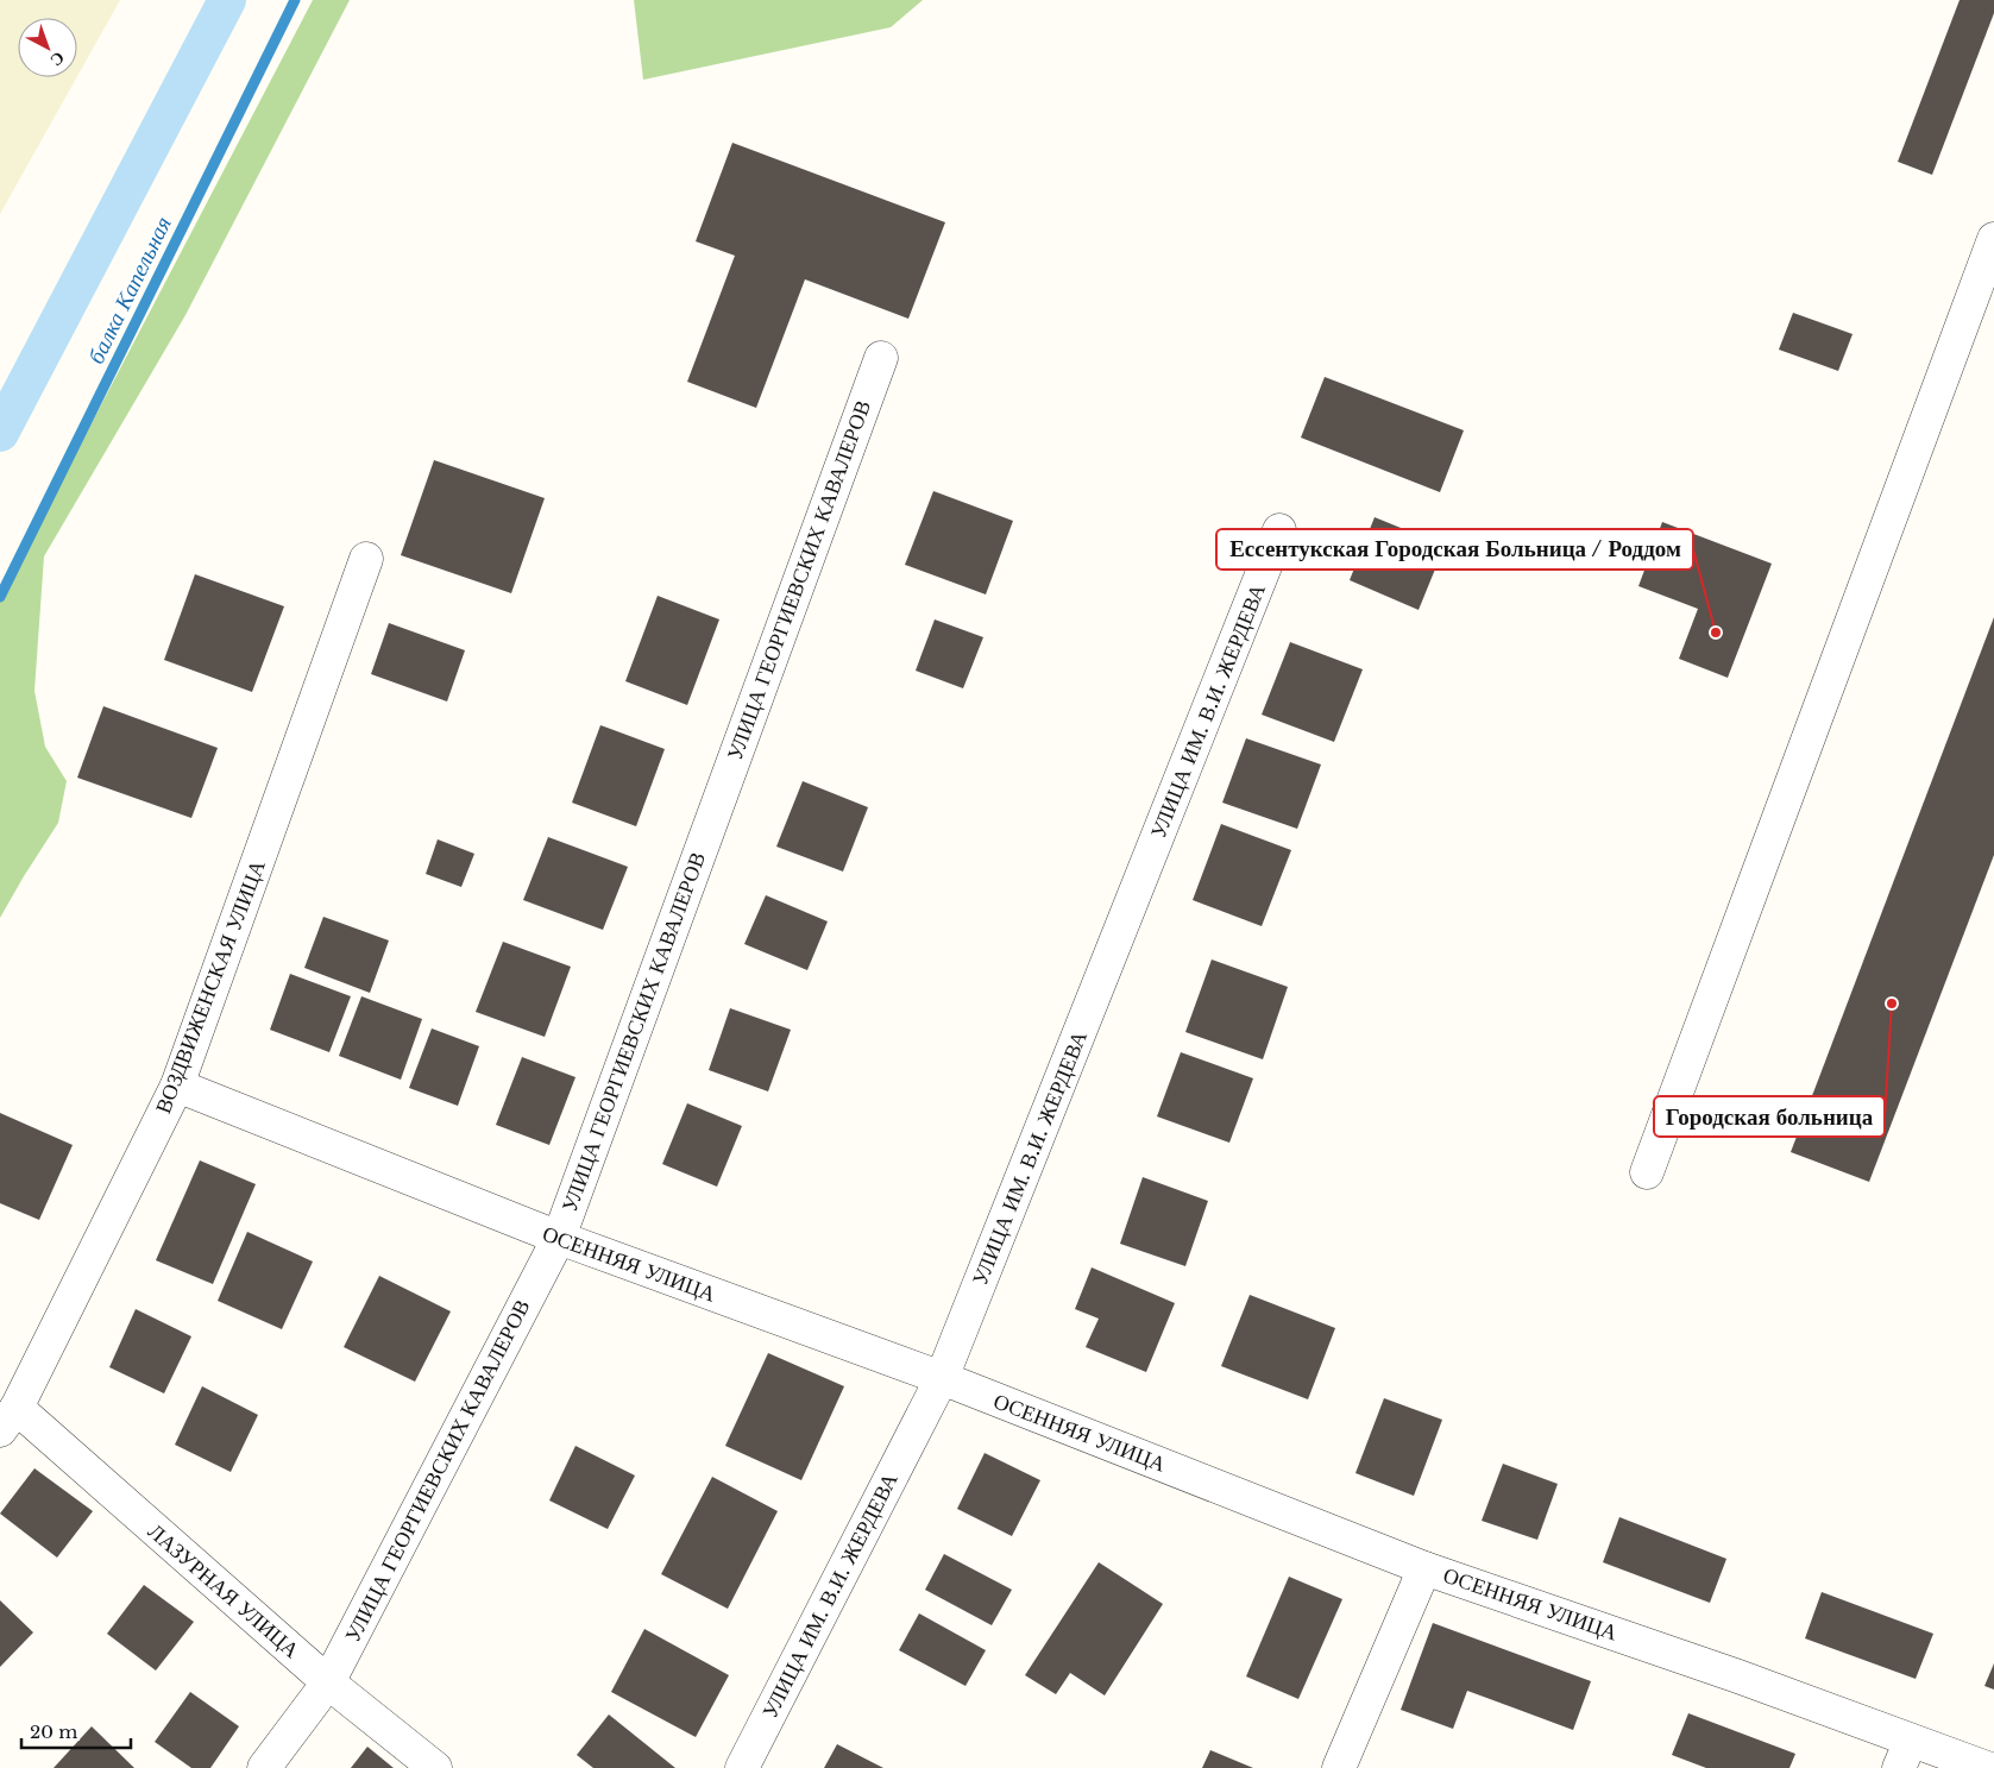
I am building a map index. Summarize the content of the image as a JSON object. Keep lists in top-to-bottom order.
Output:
{
  "streets": {
    "street": [
      "УЛИЦА ГЕОРГИЕВСКИХ КАВАЛЕРОВ",
      "УЛИЦА ИМ. В.И. ЖЕРДЕВА",
      "ВОЗДВИЖЕНСКАЯ УЛИЦА",
      "ОСЕННЯЯ УЛИЦА",
      "ЛАЗУРНАЯ УЛИЦА"
    ]
  },
  "crossings": [
    ["УЛИЦА ГЕОРГИЕВСКИХ КАВАЛЕРОВ", "ОСЕННЯЯ УЛИЦА"],
    ["УЛИЦА ГЕОРГИЕВСКИХ КАВАЛЕРОВ", "ЛАЗУРНАЯ УЛИЦА"],
    ["УЛИЦА ИМ. В.И. ЖЕРДЕВА", "ОСЕННЯЯ УЛИЦА"],
    ["ВОЗДВИЖЕНСКАЯ УЛИЦА", "ОСЕННЯЯ УЛИЦА"],
    ["ВОЗДВИЖЕНСКАЯ УЛИЦА", "ЛАЗУРНАЯ УЛИЦА"]
  ],
  "water": ["балка Капельная"],
  "places": ["Ессентукская Городская Больница / Роддом", "Городская больница"],
  "scale_bar": "20 m",
  "north": "bottom right"
}
